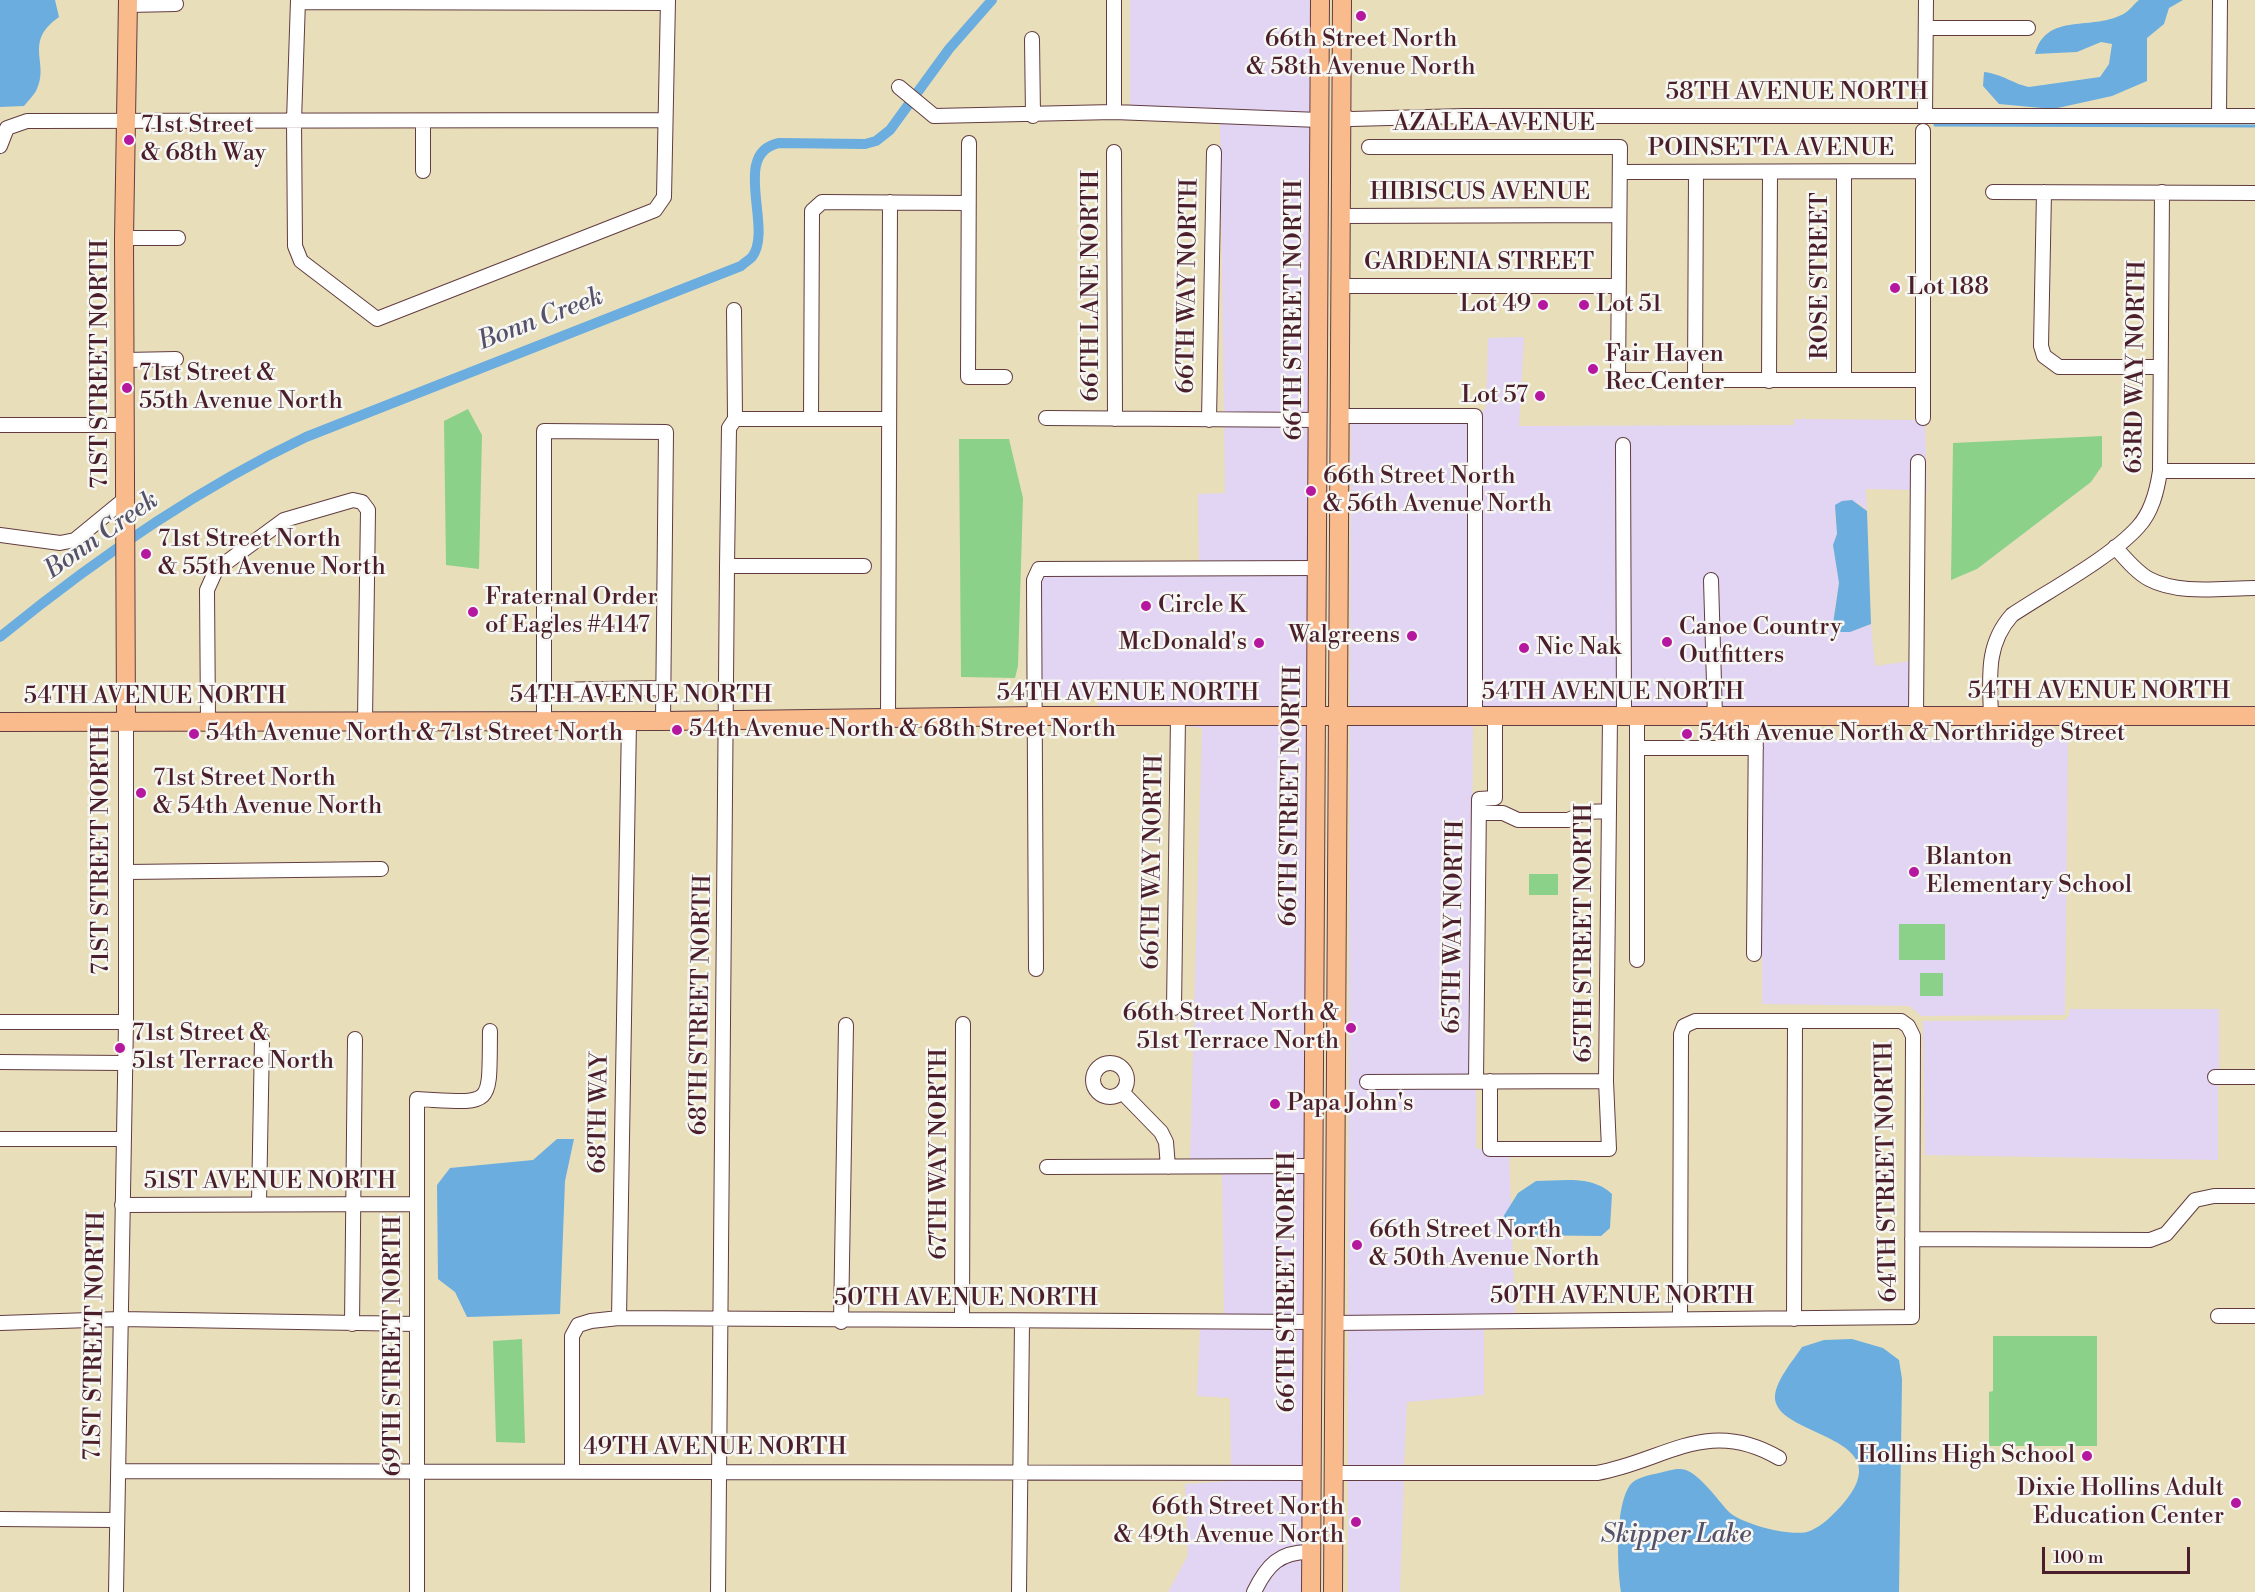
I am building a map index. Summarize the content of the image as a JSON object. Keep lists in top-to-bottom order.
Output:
{
  "streets": {
    "main road": ["66TH STREET NORTH", "71ST STREET NORTH", "54TH AVENUE NORTH"],
    "street": [
      "58TH AVENUE NORTH",
      "AZALEA AVENUE",
      "POINSETTA AVENUE",
      "HIBISCUS AVENUE",
      "GARDENIA STREET",
      "ROSE STREET",
      "66TH LANE NORTH",
      "66TH WAY NORTH",
      "63RD WAY NORTH",
      "65TH WAY NORTH",
      "65TH STREET NORTH",
      "68TH STREET NORTH",
      "68TH WAY",
      "67TH WAY NORTH",
      "64TH STREET NORTH",
      "51ST AVENUE NORTH",
      "50TH AVENUE NORTH",
      "69TH STREET NORTH",
      "49TH AVENUE NORTH"
    ]
  },
  "crossings": [
    ["58TH AVENUE NORTH", "66TH STREET NORTH"],
    ["AZALEA AVENUE", "POINSETTA AVENUE"],
    ["POINSETTA AVENUE", "ROSE STREET"],
    ["HIBISCUS AVENUE", "66TH STREET NORTH"],
    ["GARDENIA STREET", "66TH STREET NORTH"],
    ["66TH WAY NORTH", "54TH AVENUE NORTH"],
    ["66TH STREET NORTH", "54TH AVENUE NORTH"],
    ["66TH STREET NORTH", "50TH AVENUE NORTH"],
    ["66TH STREET NORTH", "49TH AVENUE NORTH"],
    ["71ST STREET NORTH", "54TH AVENUE NORTH"],
    ["71ST STREET NORTH", "51ST AVENUE NORTH"],
    ["71ST STREET NORTH", "49TH AVENUE NORTH"],
    ["63RD WAY NORTH", "54TH AVENUE NORTH"],
    ["54TH AVENUE NORTH", "65TH WAY NORTH"],
    ["54TH AVENUE NORTH", "65TH STREET NORTH"],
    ["54TH AVENUE NORTH", "68TH STREET NORTH"],
    ["54TH AVENUE NORTH", "68TH WAY"],
    ["65TH WAY NORTH", "65TH STREET NORTH"],
    ["68TH STREET NORTH", "50TH AVENUE NORTH"],
    ["68TH STREET NORTH", "49TH AVENUE NORTH"],
    ["68TH WAY", "50TH AVENUE NORTH"],
    ["67TH WAY NORTH", "50TH AVENUE NORTH"],
    ["64TH STREET NORTH", "50TH AVENUE NORTH"],
    ["51ST AVENUE NORTH", "69TH STREET NORTH"],
    ["69TH STREET NORTH", "49TH AVENUE NORTH"]
  ],
  "water": ["Bonn Creek", "Skipper Lake"],
  "places": [
    "66th Street North & 58th Avenue North",
    "71st Street & 68th Way",
    "Lot 188",
    "Lot 49",
    "Lot 51",
    "Fair Haven Rec Center",
    "71st Street & 55th Avenue North",
    "Lot 57",
    "66th Street North & 56th Avenue North",
    "71st Street North & 55th Avenue North",
    "Circle K",
    "Fraternal Order of Eagles #4147",
    "Walgreens",
    "Canoe Country Outfitters",
    "McDonald's",
    "Nic Nak",
    "54th Avenue North & 68th Street North",
    "54th Avenue North & 71st Street North",
    "54th Avenue North & Northridge Street",
    "71st Street North & 54th Avenue North",
    "Blanton Elementary School",
    "66th Street North & 51st Terrace North",
    "71st Street & 51st Terrace North",
    "Papa John's",
    "66th Street North & 50th Avenue North",
    "Hollins High School",
    "Dixie Hollins Adult Education Center",
    "66th Street North & 49th Avenue North"
  ],
  "scale_bar": "100 m"
}
